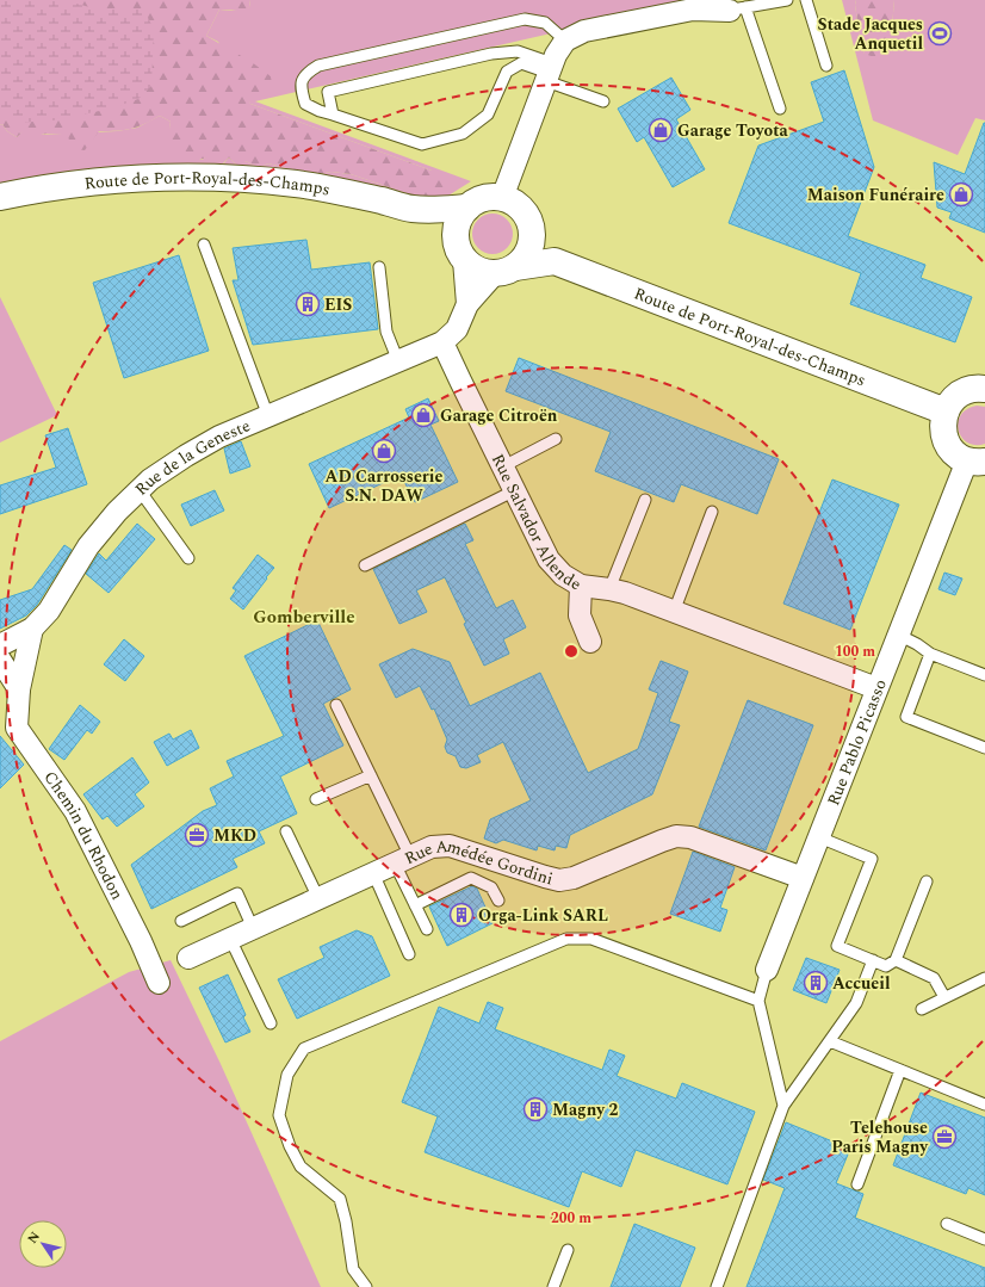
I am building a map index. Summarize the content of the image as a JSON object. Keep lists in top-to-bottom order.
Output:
{
  "streets": {
    "main road": ["Route de Port-Royal-des-Champs"],
    "street": [
      "Rue de la Geneste",
      "Rue Salvador Allende",
      "Rue Pablo Picasso",
      "Chemin du Rhodon",
      "Rue Amédée Gordini"
    ]
  },
  "crossings": [
    ["Rue de la Geneste", "Rue Salvador Allende"],
    ["Rue de la Geneste", "Chemin du Rhodon"],
    ["Rue Salvador Allende", "Rue Pablo Picasso"],
    ["Rue Pablo Picasso", "Rue Amédée Gordini"]
  ],
  "districts": ["Gomberville"],
  "places": {
    "sports": ["Stade Jacques Anquetil"],
    "shop": [
      "Garage Toyota",
      "Maison Funéraire",
      "Garage Citroën",
      "AD Carrosserie S.N. DAW"
    ],
    "building": [
      "EIS",
      "Orga-Link SARL",
      "Accueil",
      "Magny 2"
    ],
    "office": ["MKD", "Telehouse Paris Magny"]
  },
  "north": "top left",
  "rings": ["100 m", "200 m"]
}
